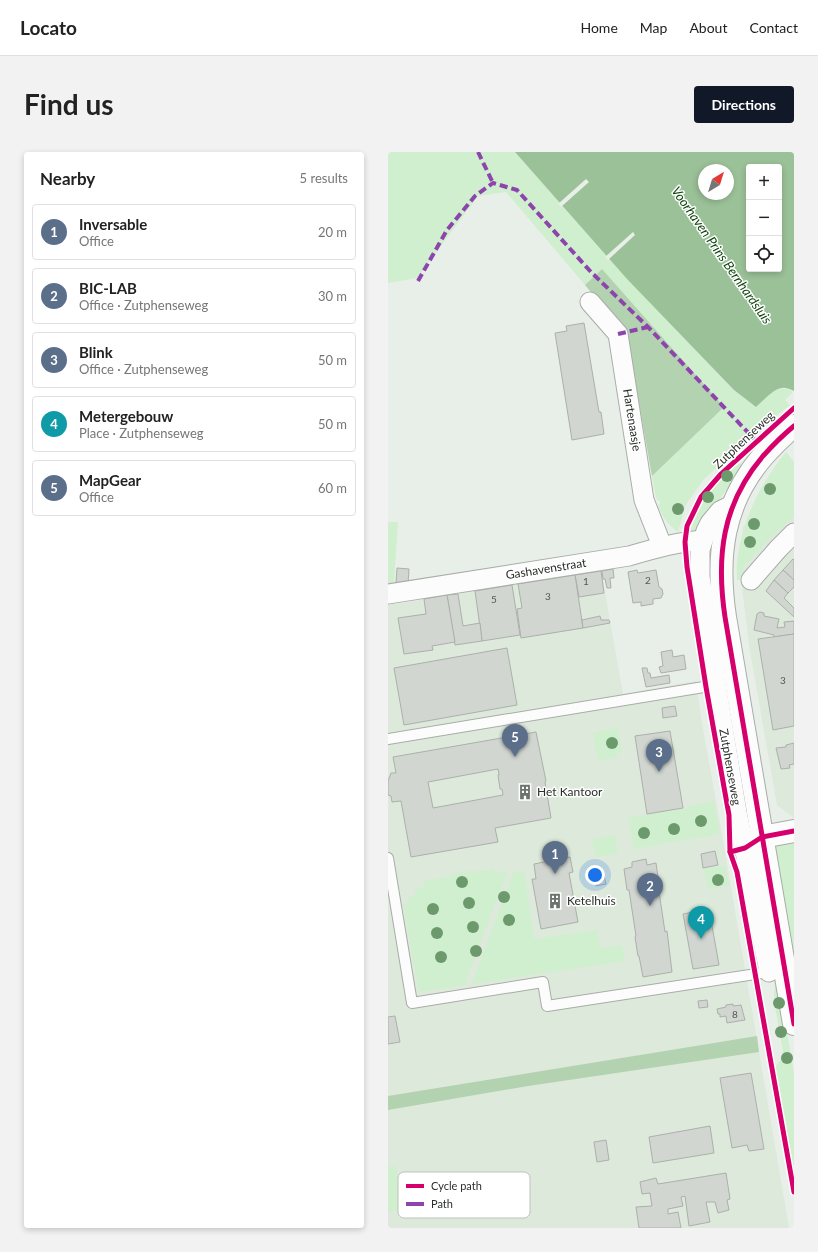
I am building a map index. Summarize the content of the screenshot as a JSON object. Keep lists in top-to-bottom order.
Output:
{
  "streets": {
    "street": ["Hartenaasje", "Zutphenseweg", "Gashavenstraat"]
  },
  "crossings": [
    ["Hartenaasje", "Gashavenstraat"],
    ["Zutphenseweg", "Gashavenstraat"]
  ],
  "water": ["Voorhaven Prins Bernhardsluis"],
  "places": {
    "building": ["Het Kantoor", "Ketelhuis"]
  },
  "house_numbers": [
    "2",
    "1",
    "3",
    "5",
    "3",
    "8"
  ],
  "legend": ["Cycle path", "Path"],
  "north": "top right",
  "page": {
    "header": "Locato",
    "nav": [
      "Home",
      "Map",
      "About",
      "Contact"
    ],
    "buttons": "Directions",
    "title": "Find us",
    "heading": ["Nearby", "5 results"],
    "map_buttons": ["+", "−"],
    "list": [
      {
        "mark": "1",
        "name": "Inversable",
        "note": "Office",
        "value": "20 m"
      },
      {
        "mark": "2",
        "name": "BIC-LAB",
        "note": "Office · Zutphenseweg",
        "value": "30 m"
      },
      {
        "mark": "3",
        "name": "Blink",
        "note": "Office · Zutphenseweg",
        "value": "50 m"
      },
      {
        "mark": "4",
        "name": "Metergebouw",
        "note": "Place · Zutphenseweg",
        "value": "50 m"
      },
      {
        "mark": "5",
        "name": "MapGear",
        "note": "Office",
        "value": "60 m"
      }
    ],
    "pins": [
      "5",
      "3",
      "1",
      "2",
      "4"
    ]
  }
}
